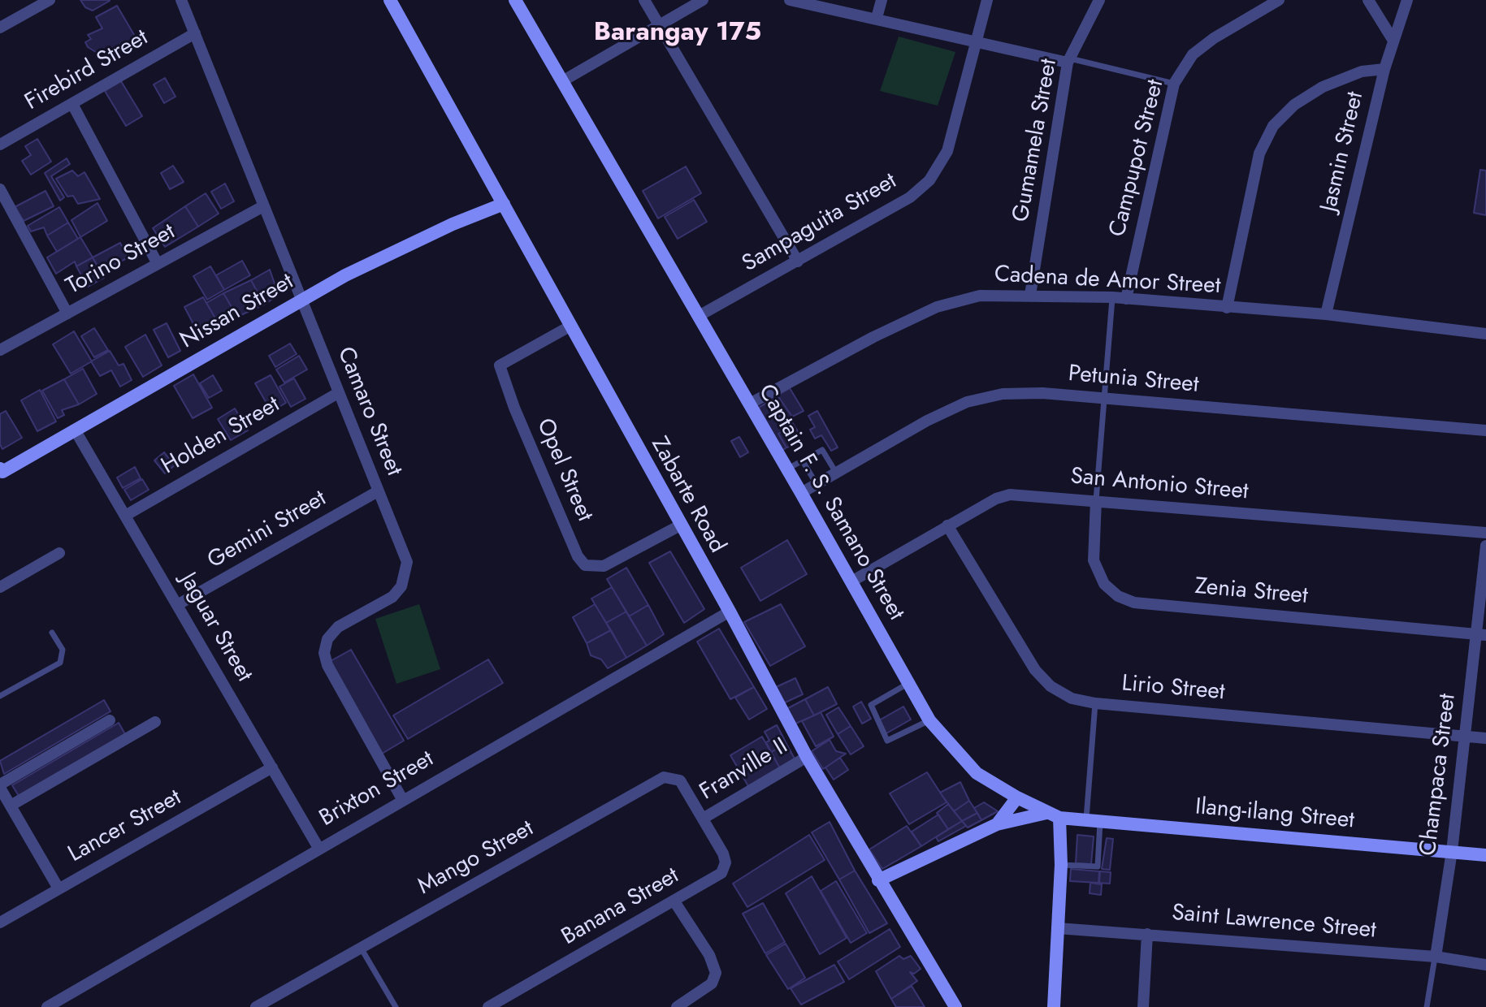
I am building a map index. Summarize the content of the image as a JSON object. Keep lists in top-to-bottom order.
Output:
{
  "streets": {
    "main road": [
      "Nissan Street",
      "Zabarte Road",
      "Captain F. S. Samano Street",
      "Ilang-ilang Street"
    ],
    "street": [
      "Firebird Street",
      "Gumamela Street",
      "Jasmin Street",
      "Campupot Street",
      "Sampaguita Street",
      "Torino Street",
      "Cadena de Amor Street",
      "Petunia Street",
      "Camaro Street",
      "Holden Street",
      "Opel Street",
      "San Antonio Street",
      "Gemini Street",
      "Zenia Street",
      "Jaguar Street",
      "Lirio Street",
      "Franville II",
      "Champaca Street",
      "Brixton Street",
      "Lancer Street",
      "Mango Street",
      "Banana Street",
      "Saint Lawrence Street"
    ]
  },
  "crossings": [
    ["Firebird Street", "Camaro Street"],
    ["Gumamela Street", "Cadena de Amor Street"],
    ["Jasmin Street", "Cadena de Amor Street"],
    ["Campupot Street", "Cadena de Amor Street"],
    ["Sampaguita Street", "Captain F. S. Samano Street"],
    ["Torino Street", "Camaro Street"],
    ["Cadena de Amor Street", "Captain F. S. Samano Street"],
    ["Nissan Street", "Camaro Street"],
    ["Nissan Street", "Zabarte Road"],
    ["Nissan Street", "Jaguar Street"],
    ["Petunia Street", "Captain F. S. Samano Street"],
    ["Camaro Street", "Holden Street"],
    ["Camaro Street", "Gemini Street"],
    ["Camaro Street", "Brixton Street"],
    ["Holden Street", "Jaguar Street"],
    ["Opel Street", "Zabarte Road"],
    ["San Antonio Street", "Captain F. S. Samano Street"],
    ["San Antonio Street", "Zenia Street"],
    ["San Antonio Street", "Lirio Street"],
    ["Zabarte Road", "Franville II"],
    ["Zabarte Road", "Brixton Street"],
    ["Captain F. S. Samano Street", "Ilang-ilang Street"],
    ["Gemini Street", "Jaguar Street"],
    ["Zenia Street", "Champaca Street"],
    ["Jaguar Street", "Brixton Street"],
    ["Jaguar Street", "Lancer Street"],
    ["Lirio Street", "Champaca Street"],
    ["Franville II", "Mango Street"],
    ["Franville II", "Banana Street"],
    ["Champaca Street", "Ilang-ilang Street"],
    ["Champaca Street", "Saint Lawrence Street"],
    ["Mango Street", "Banana Street"]
  ],
  "districts": ["Barangay 175"]
}
